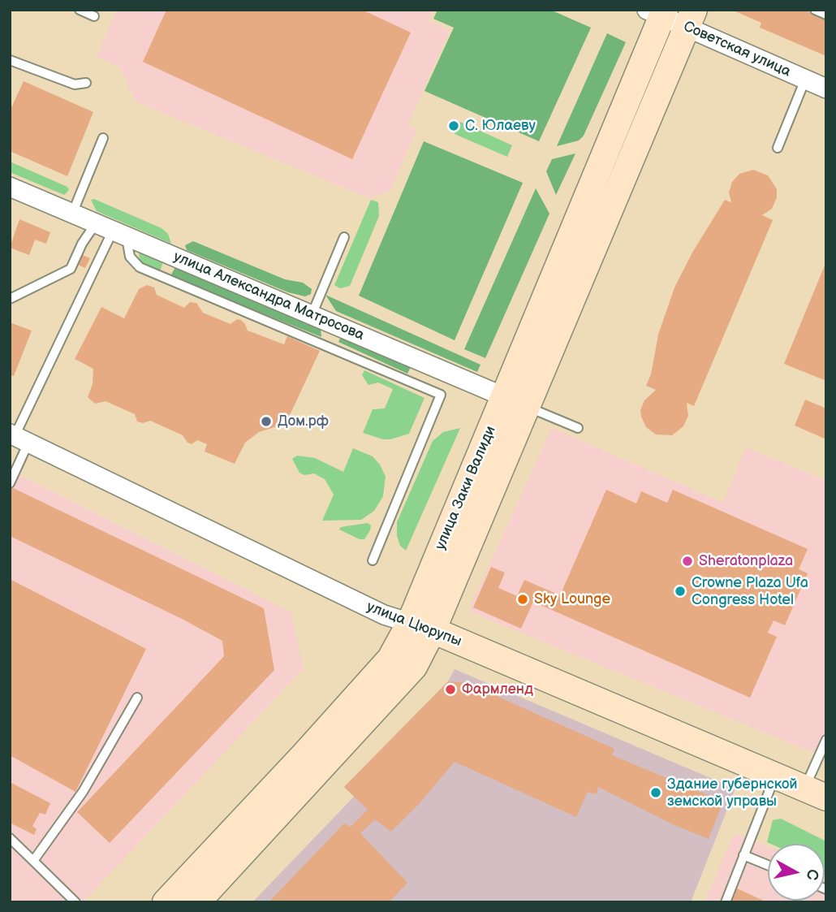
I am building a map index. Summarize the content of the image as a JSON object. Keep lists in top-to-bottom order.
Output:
{
  "streets": {
    "main road": ["улица Заки Валиди", "улица Цюрупы"],
    "street": ["Советская улица", "улица Александра Матросова"]
  },
  "crossings": [
    ["Советская улица", "улица Заки Валиди"],
    ["улица Александра Матросова", "улица Заки Валиди"],
    ["улица Заки Валиди", "улица Цюрупы"]
  ],
  "places": [
    "С. Юлаеву",
    "Дом.рф",
    "Sheratonplaza",
    "Crowne Plaza Ufa Congress Hotel",
    "Sky Lounge",
    "Фармленд",
    "Здание губернской земской управы"
  ],
  "north": "right"
}
